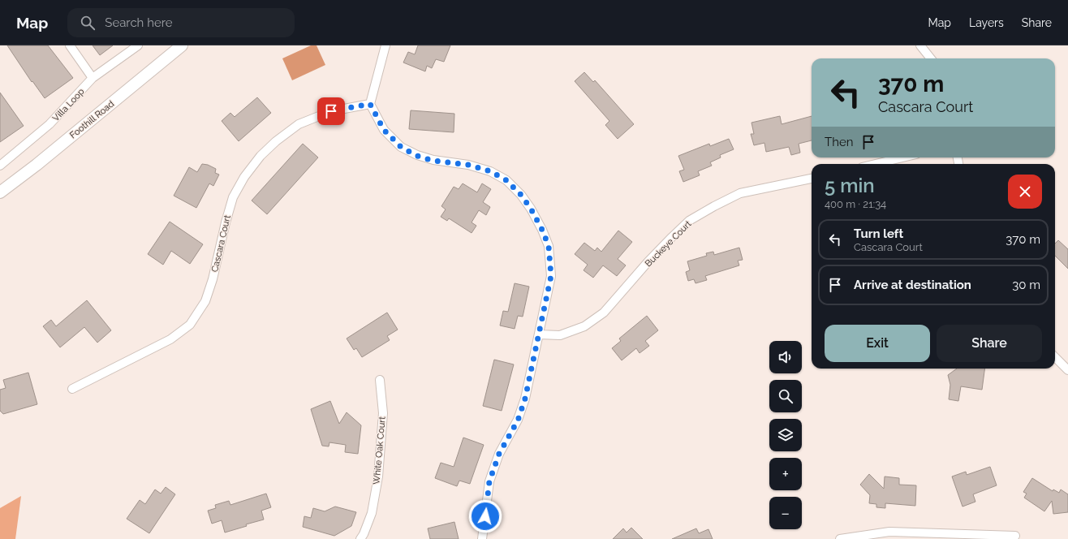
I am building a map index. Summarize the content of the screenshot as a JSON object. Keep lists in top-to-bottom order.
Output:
{
  "streets": {
    "main road": ["Foothill Road"],
    "street": [
      "Villa Loop",
      "Cascara Court",
      "Buckeye Court",
      "White Oak Court"
    ]
  },
  "page": {
    "header": "Map",
    "search": "Search here",
    "nav": ["Map", "Layers", "Share"],
    "turn": ["370 m", "Cascara Court"],
    "then": "Then",
    "heading": ["5 min", "400 m · 21:34"],
    "list": [
      {
        "name": "Turn left",
        "note": "Cascara Court",
        "value": "370 m"
      },
      {
        "name": "Arrive at destination",
        "value": "30 m"
      }
    ],
    "buttons": ["Exit", "Share"],
    "map_buttons": ["+", "−"]
  }
}
